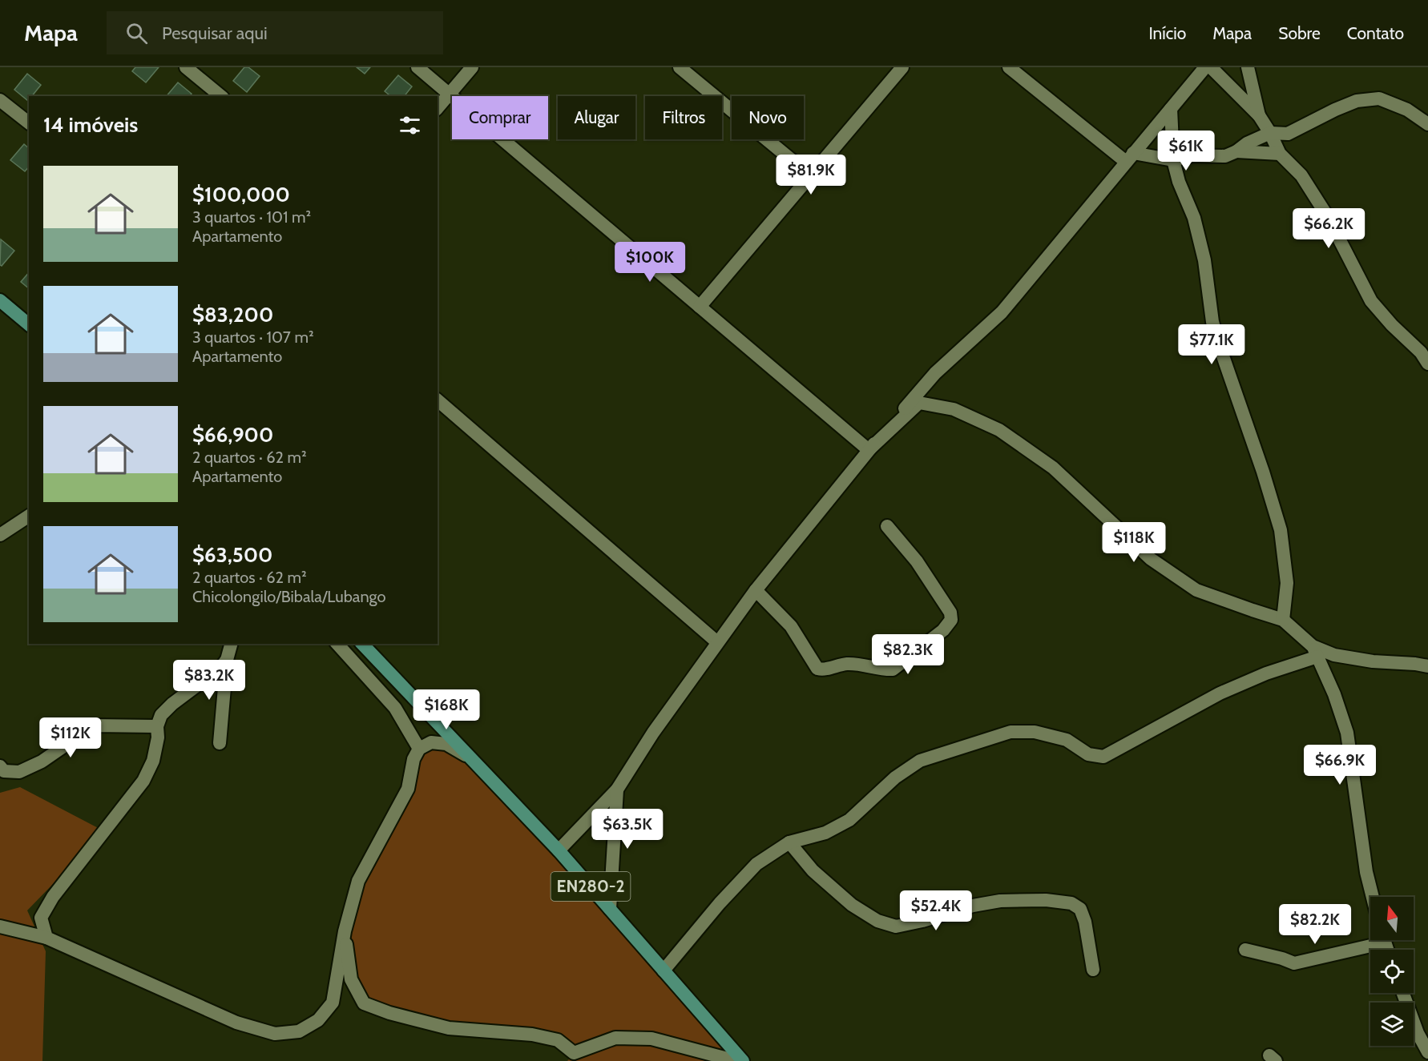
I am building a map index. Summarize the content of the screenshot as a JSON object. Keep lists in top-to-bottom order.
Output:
{
  "streets": {
    "main road": ["EN280-2"]
  },
  "north": "top",
  "page": {
    "header": "Mapa",
    "search": "Pesquisar aqui",
    "nav": [
      "Início",
      "Mapa",
      "Sobre",
      "Contato"
    ],
    "chip": [
      "Comprar",
      "Alugar",
      "Filtros",
      "Novo"
    ],
    "heading": "14 imóveis",
    "price": [
      "$61K",
      "$81.9K",
      "$66.2K",
      "$100K",
      "$77.1K",
      "$118K",
      "$82.3K",
      "$83.2K",
      "$168K",
      "$112K",
      "$66.9K",
      "$63.5K",
      "$52.4K",
      "$82.2K"
    ],
    "list": [
      {
        "name": "$100,000",
        "note": "3 quartos · 101 m² · Apartamento"
      },
      {
        "name": "$83,200",
        "note": "3 quartos · 107 m² · Apartamento"
      },
      {
        "name": "$66,900",
        "note": "2 quartos · 62 m² · Apartamento"
      },
      {
        "name": "$63,500",
        "note": "2 quartos · 62 m² · Chicolongilo/Bibala/Lubango"
      }
    ]
  }
}
